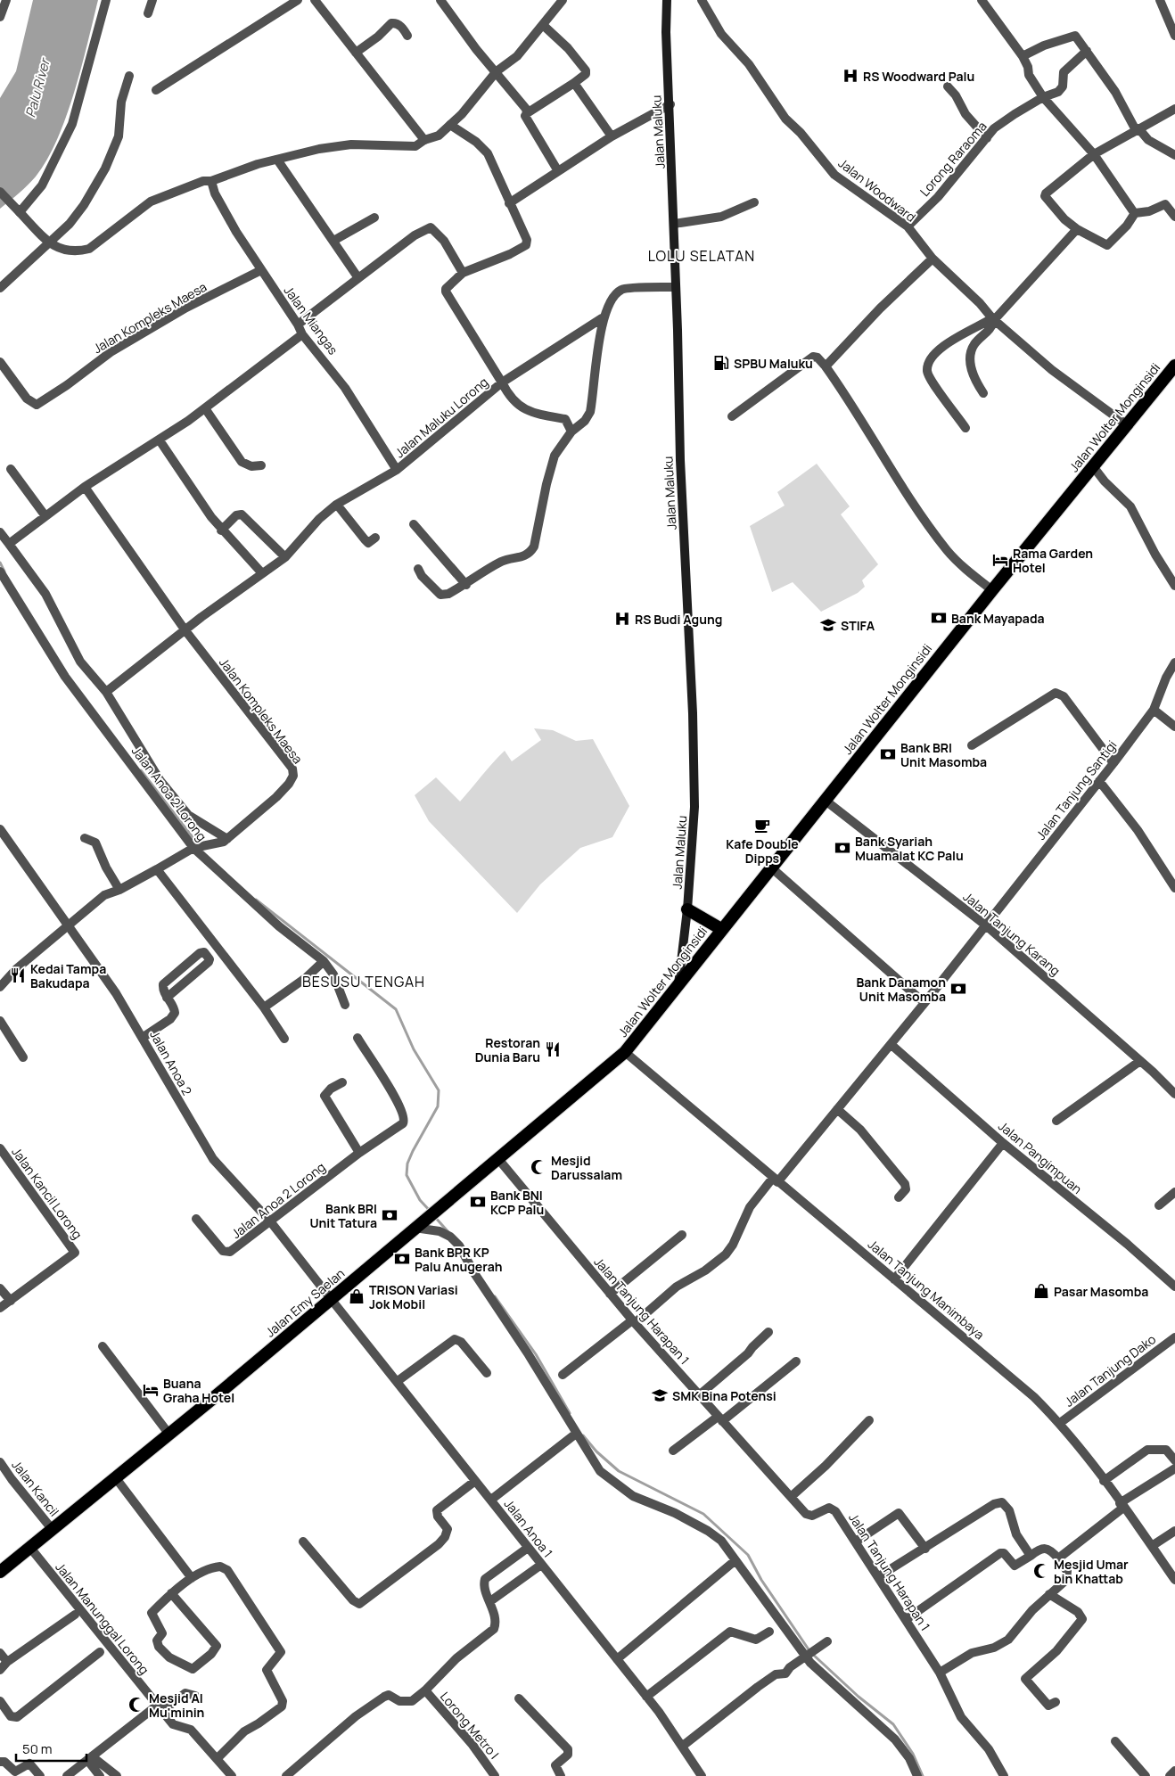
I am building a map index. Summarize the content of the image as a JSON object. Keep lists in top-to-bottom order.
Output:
{
  "streets": {
    "highway": ["Jalan Wolter Monginsidi", "Jalan Emy Saelan"],
    "main road": ["Jalan Maluku"],
    "street": [
      "Lorong Raraoma",
      "Jalan Woodward",
      "Jalan Kompleks Maesa",
      "Jalan Miangas",
      "Jalan Maluku Lorong",
      "Jalan Tanjung Santigi",
      "Jalan Anoa 2 Lorong",
      "Jalan Tanjung Karang",
      "Jalan Anoa 2",
      "Jalan Pangimpuan",
      "Jalan Kancil Lorong",
      "Jalan Tanjung Manimbaya",
      "Jalan Tanjung Harapan 1",
      "Jalan Tanjung Dako",
      "Jalan Kancil",
      "Jalan Anoa 1",
      "Jalan Manunggal Lorong",
      "Lorong Metro I"
    ]
  },
  "crossings": [
    ["Jalan Maluku", "Jalan Wolter Monginsidi"],
    ["Lorong Raraoma", "Jalan Woodward"],
    ["Jalan Woodward", "Jalan Wolter Monginsidi"],
    ["Jalan Kompleks Maesa", "Jalan Miangas"],
    ["Jalan Miangas", "Jalan Maluku Lorong"],
    ["Jalan Wolter Monginsidi", "Jalan Tanjung Karang"],
    ["Jalan Wolter Monginsidi", "Jalan Tanjung Manimbaya"],
    ["Jalan Wolter Monginsidi", "Jalan Emy Saelan"],
    ["Jalan Tanjung Santigi", "Jalan Tanjung Karang"],
    ["Jalan Anoa 2 Lorong", "Jalan Anoa 2"],
    ["Jalan Anoa 2", "Jalan Emy Saelan"],
    ["Jalan Anoa 2", "Jalan Anoa 1"],
    ["Jalan Tanjung Manimbaya", "Jalan Emy Saelan"],
    ["Jalan Tanjung Manimbaya", "Jalan Tanjung Dako"],
    ["Jalan Emy Saelan", "Jalan Tanjung Harapan 1"],
    ["Jalan Emy Saelan", "Jalan Kancil"],
    ["Jalan Emy Saelan", "Jalan Anoa 1"],
    ["Jalan Emy Saelan", "Jalan Manunggal Lorong"]
  ],
  "districts": ["LOLU SELATAN", "BESUSU TENGAH"],
  "water": ["Palu River"],
  "places": {
    "hospital": ["RS Woodward Palu", "RS Budi Agung"],
    "fuel station": ["SPBU Maluku"],
    "hotel": ["Rama Garden Hotel", "Buana Graha Hotel"],
    "bank": [
      "Bank Mayapada",
      "Bank BRI Unit Masomba",
      "Bank Syariah Muamalat KC Palu",
      "Bank Danamon Unit Masomba",
      "Bank BNI KCP Palu",
      "Bank BRI Unit Tatura",
      "Bank BPR KP Palu Anugerah"
    ],
    "school or university": ["STIFA", "SMK Bina Potensi"],
    "cafe": ["Kafe Double Dipps"],
    "restaurant": ["Kedai Tampa Bakudapa", "Restoran Dunia Baru"],
    "mosque": ["Mesjid Darussalam", "Mesjid Umar bin Khattab", "Mesjid Al Mu'minin"],
    "shop": ["Pasar Masomba", "TRISON Variasi Jok Mobil"]
  },
  "scale_bar": "50 m"
}
